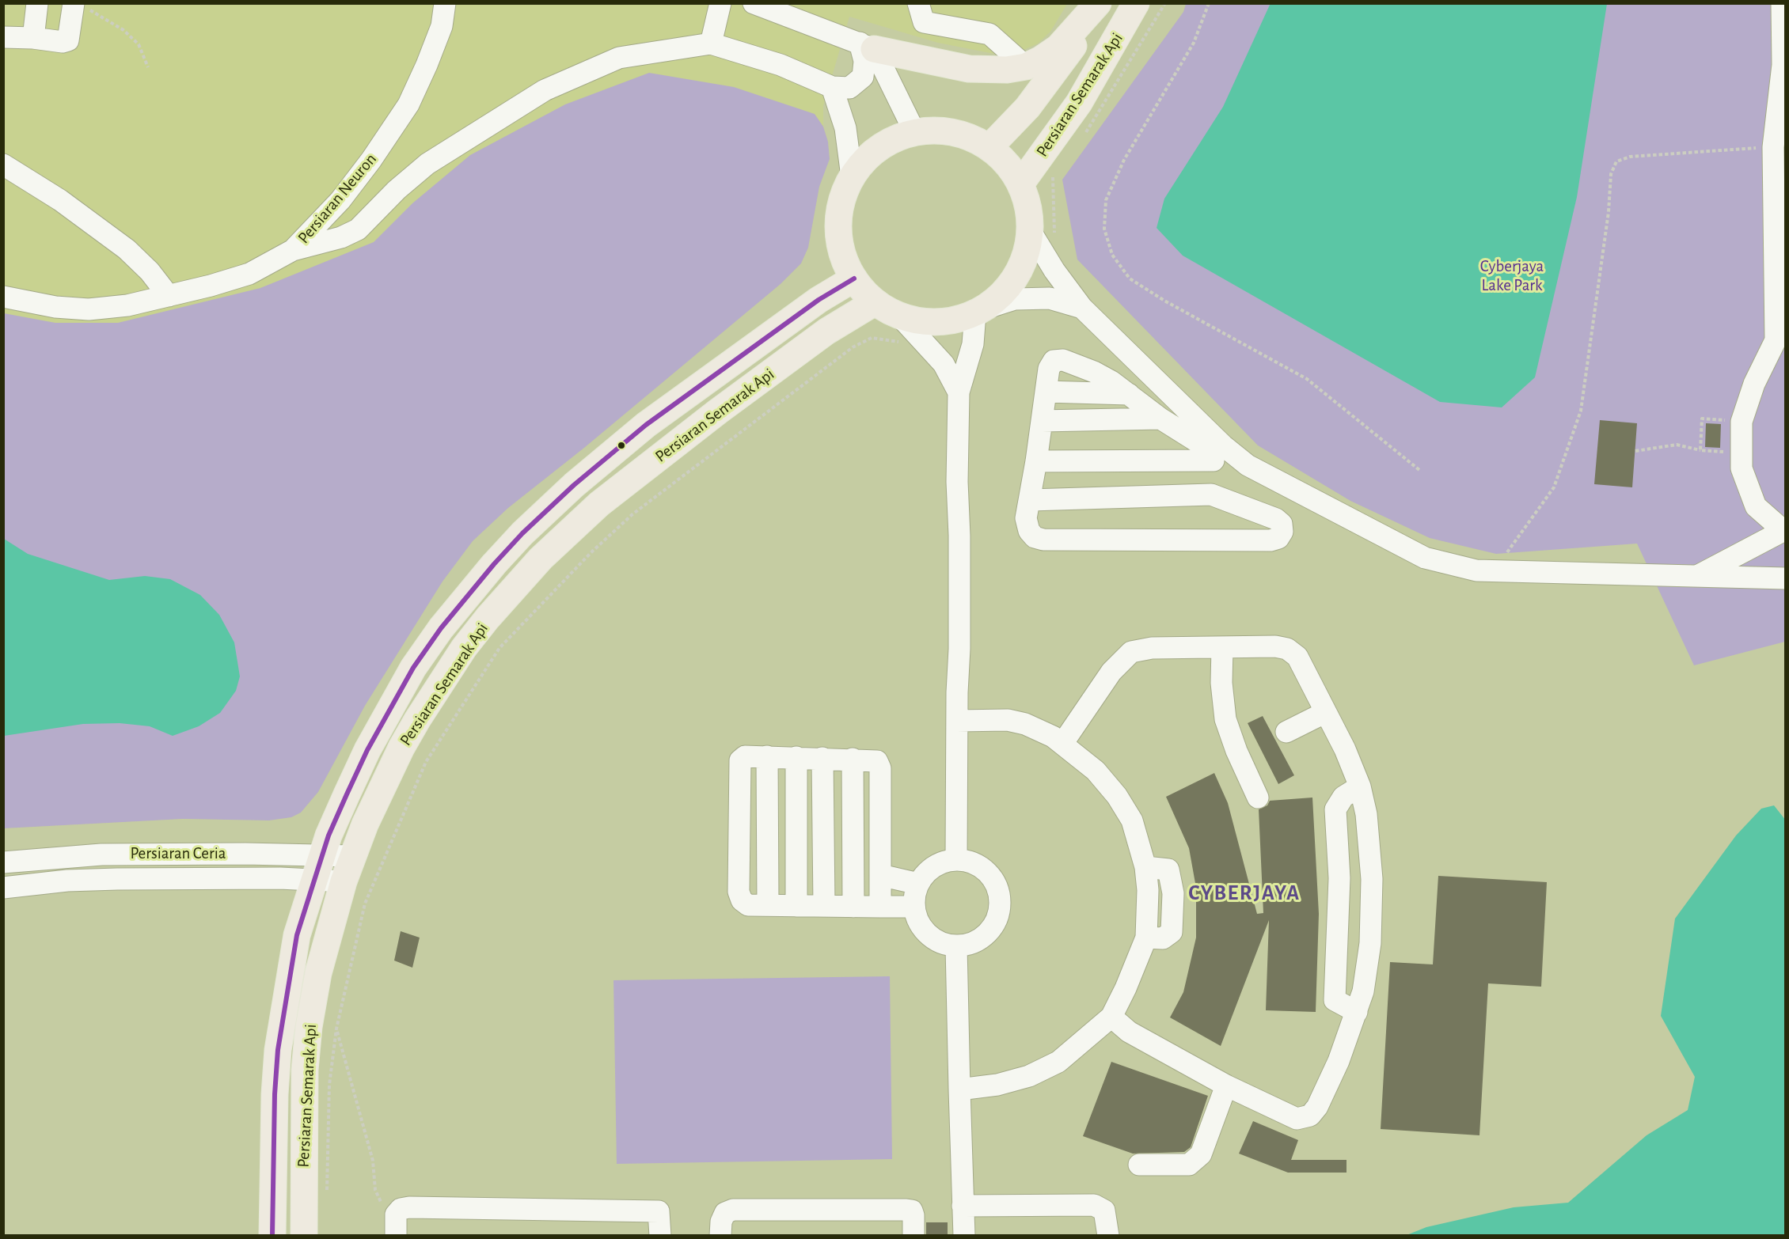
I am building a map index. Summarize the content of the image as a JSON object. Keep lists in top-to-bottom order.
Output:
{
  "streets": {
    "main road": ["Persiaran Semarak Api"],
    "street": ["Persiaran Neuron", "Persiaran Ceria"]
  },
  "crossings": [
    ["Persiaran Semarak Api", "Persiaran Ceria"]
  ],
  "districts": ["CYBERJAYA"],
  "parks": ["Cyberjaya Lake Park"]
}
